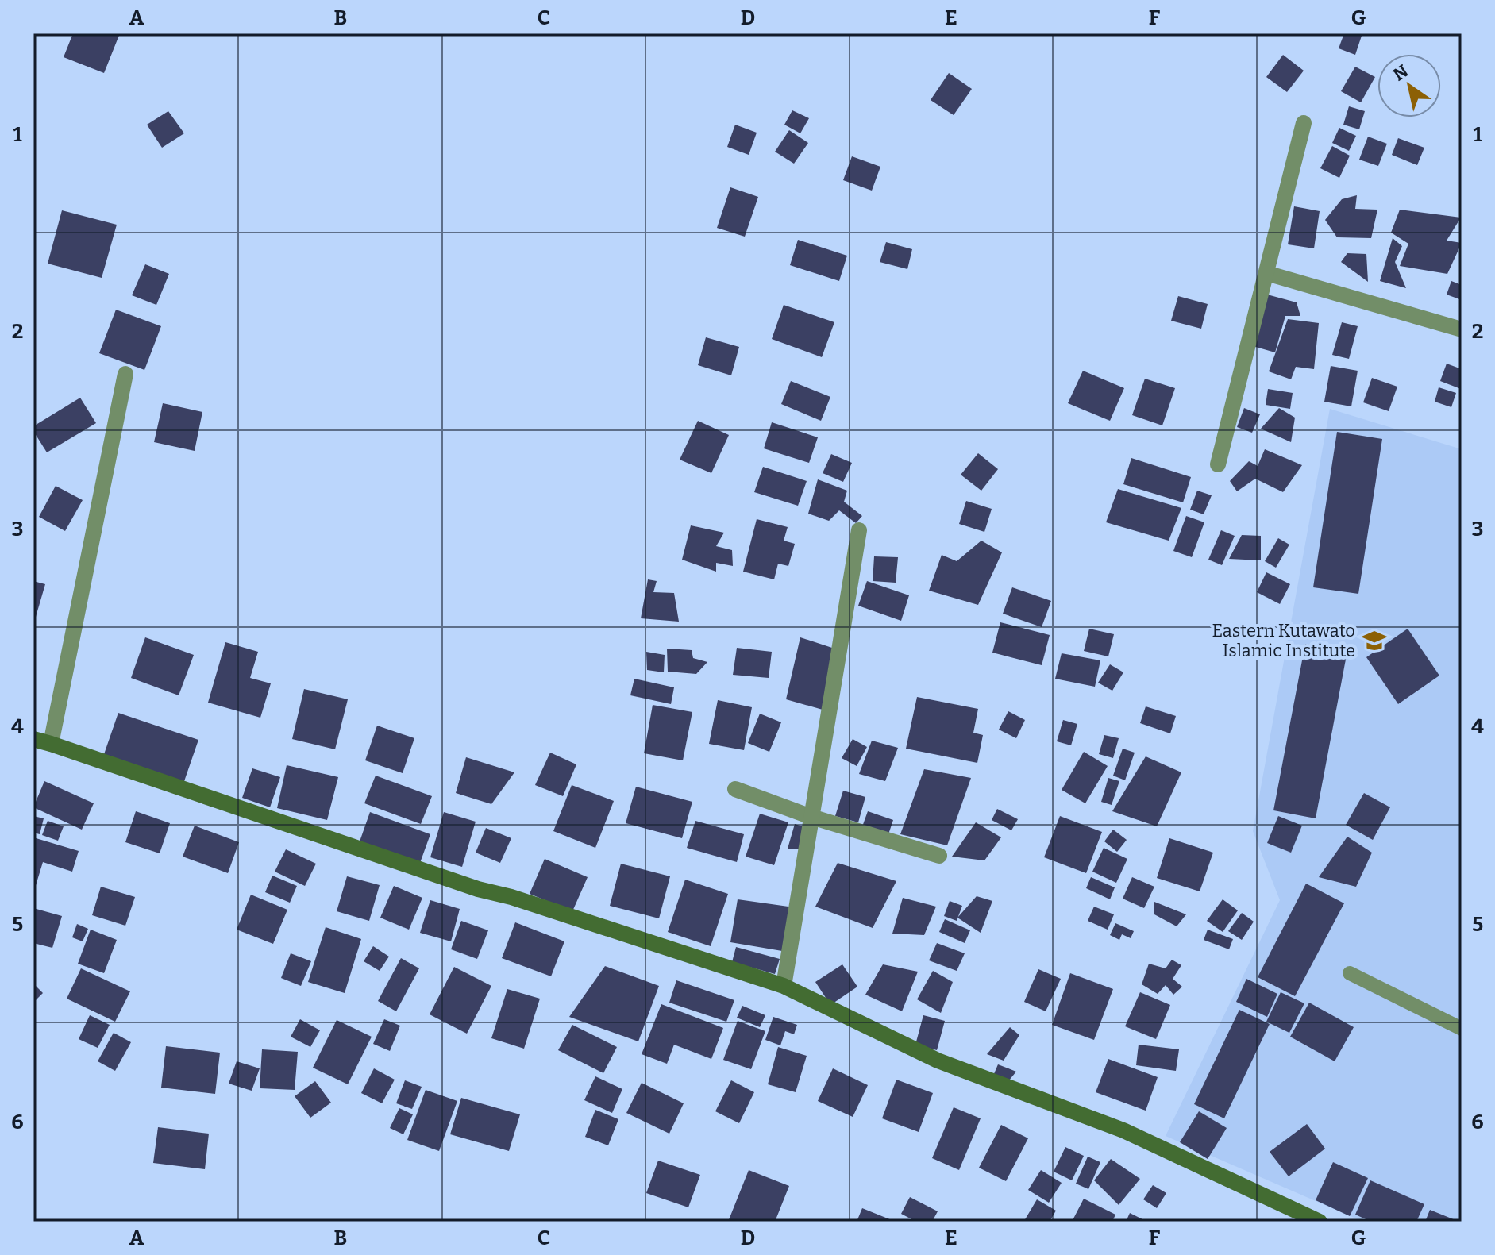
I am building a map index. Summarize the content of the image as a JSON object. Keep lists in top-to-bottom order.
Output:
{
  "places": {
    "school or university": ["Eastern Kutawato Islamic Institute"]
  },
  "north": "top left",
  "grid": {
    "columns": [
      "A",
      "B",
      "C",
      "D",
      "E",
      "F",
      "G"
    ],
    "rows": [
      "1",
      "2",
      "3",
      "4",
      "5",
      "6"
    ]
  }
}
